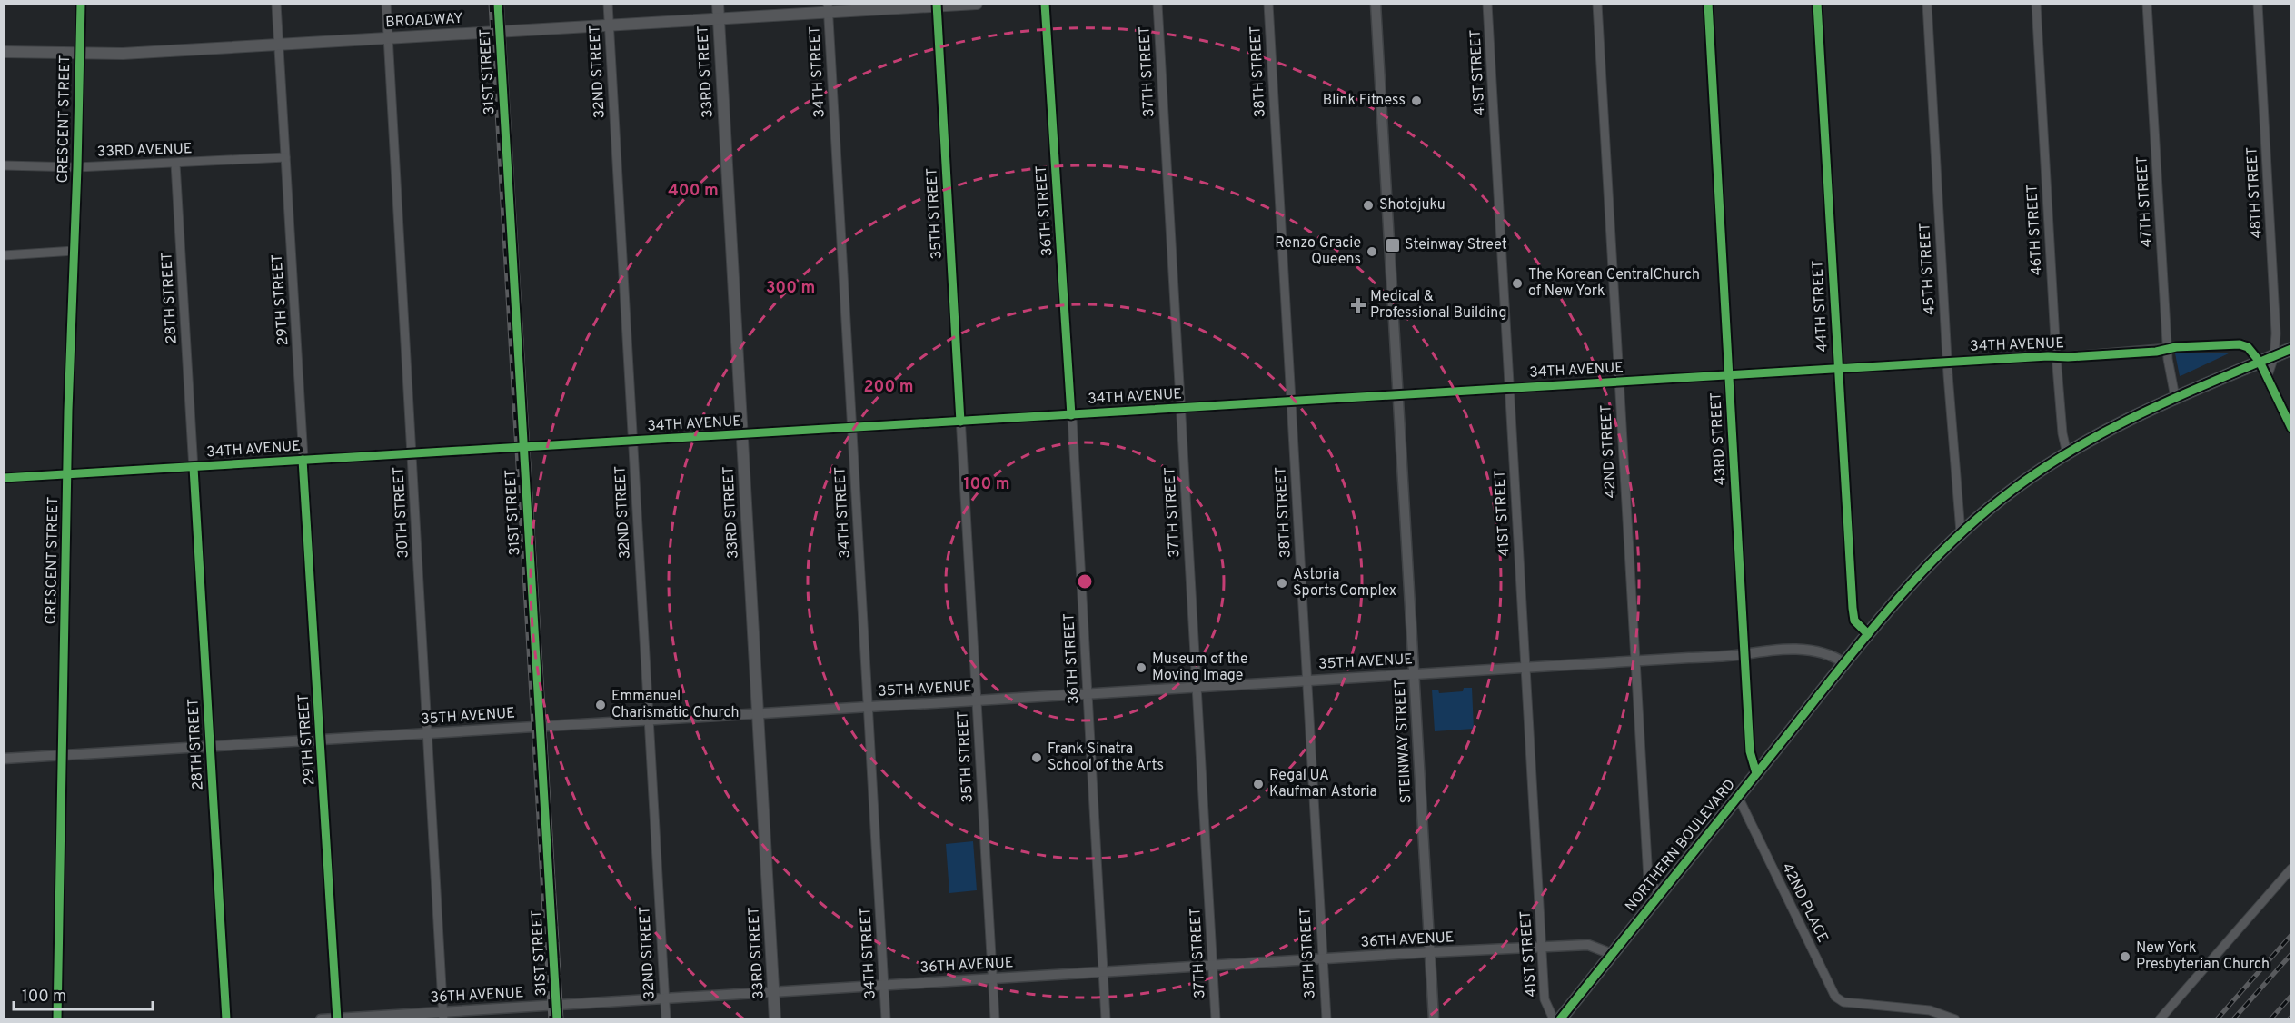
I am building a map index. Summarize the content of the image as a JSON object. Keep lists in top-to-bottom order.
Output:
{
  "streets": {
    "main road": [
      "BROADWAY",
      "31ST STREET",
      "33RD STREET",
      "NORTHERN BOULEVARD"
    ],
    "street": [
      "32ND STREET",
      "34TH STREET",
      "37TH STREET",
      "38TH STREET",
      "41ST STREET",
      "CRESCENT STREET",
      "33RD AVENUE",
      "48TH STREET",
      "47TH STREET",
      "36TH STREET",
      "35TH STREET",
      "46TH STREET",
      "45TH STREET",
      "28TH STREET",
      "29TH STREET",
      "44TH STREET",
      "34TH AVENUE",
      "43RD STREET",
      "42ND STREET",
      "30TH STREET",
      "35TH AVENUE",
      "STEINWAY STREET",
      "42ND PLACE",
      "36TH AVENUE"
    ]
  },
  "crossings": [
    ["BROADWAY", "31ST STREET"],
    ["BROADWAY", "32ND STREET"],
    ["BROADWAY", "33RD STREET"],
    ["BROADWAY", "34TH STREET"],
    ["BROADWAY", "CRESCENT STREET"],
    ["BROADWAY", "35TH STREET"],
    ["BROADWAY", "29TH STREET"],
    ["BROADWAY", "30TH STREET"],
    ["31ST STREET", "34TH AVENUE"],
    ["31ST STREET", "35TH AVENUE"],
    ["31ST STREET", "36TH AVENUE"],
    ["32ND STREET", "34TH AVENUE"],
    ["32ND STREET", "35TH AVENUE"],
    ["32ND STREET", "36TH AVENUE"],
    ["33RD STREET", "34TH AVENUE"],
    ["33RD STREET", "35TH AVENUE"],
    ["33RD STREET", "36TH AVENUE"],
    ["34TH STREET", "34TH AVENUE"],
    ["34TH STREET", "35TH AVENUE"],
    ["34TH STREET", "36TH AVENUE"],
    ["37TH STREET", "34TH AVENUE"],
    ["37TH STREET", "35TH AVENUE"],
    ["37TH STREET", "36TH AVENUE"],
    ["38TH STREET", "34TH AVENUE"],
    ["38TH STREET", "35TH AVENUE"],
    ["38TH STREET", "36TH AVENUE"],
    ["41ST STREET", "34TH AVENUE"],
    ["41ST STREET", "35TH AVENUE"],
    ["41ST STREET", "36TH AVENUE"],
    ["CRESCENT STREET", "33RD AVENUE"],
    ["CRESCENT STREET", "34TH AVENUE"],
    ["CRESCENT STREET", "35TH AVENUE"],
    ["33RD AVENUE", "28TH STREET"],
    ["33RD AVENUE", "29TH STREET"],
    ["48TH STREET", "NORTHERN BOULEVARD"],
    ["47TH STREET", "34TH AVENUE"],
    ["47TH STREET", "NORTHERN BOULEVARD"],
    ["36TH STREET", "34TH AVENUE"],
    ["36TH STREET", "35TH AVENUE"],
    ["36TH STREET", "36TH AVENUE"],
    ["35TH STREET", "34TH AVENUE"],
    ["35TH STREET", "35TH AVENUE"],
    ["35TH STREET", "36TH AVENUE"],
    ["46TH STREET", "34TH AVENUE"],
    ["46TH STREET", "NORTHERN BOULEVARD"],
    ["45TH STREET", "34TH AVENUE"],
    ["45TH STREET", "NORTHERN BOULEVARD"],
    ["28TH STREET", "34TH AVENUE"],
    ["28TH STREET", "35TH AVENUE"],
    ["29TH STREET", "34TH AVENUE"],
    ["29TH STREET", "35TH AVENUE"],
    ["29TH STREET", "36TH AVENUE"],
    ["44TH STREET", "34TH AVENUE"],
    ["44TH STREET", "NORTHERN BOULEVARD"],
    ["34TH AVENUE", "43RD STREET"],
    ["34TH AVENUE", "42ND STREET"],
    ["34TH AVENUE", "30TH STREET"],
    ["34TH AVENUE", "STEINWAY STREET"],
    ["34TH AVENUE", "NORTHERN BOULEVARD"],
    ["43RD STREET", "35TH AVENUE"],
    ["43RD STREET", "NORTHERN BOULEVARD"],
    ["42ND STREET", "35TH AVENUE"],
    ["42ND STREET", "NORTHERN BOULEVARD"],
    ["30TH STREET", "35TH AVENUE"],
    ["30TH STREET", "36TH AVENUE"],
    ["35TH AVENUE", "STEINWAY STREET"],
    ["35TH AVENUE", "NORTHERN BOULEVARD"],
    ["STEINWAY STREET", "36TH AVENUE"],
    ["NORTHERN BOULEVARD", "42ND PLACE"],
    ["NORTHERN BOULEVARD", "36TH AVENUE"]
  ],
  "places": {
    "other": [
      "Blink Fitness",
      "Shotojuku",
      "Renzo Gracie Queens",
      "The Korean CentralChurch of New York",
      "Astoria Sports Complex",
      "Museum of the Moving Image",
      "Emmanuel Charismatic Church",
      "Frank Sinatra School of the Arts",
      "Regal UA Kaufman Astoria",
      "New York Presbyterian Church"
    ],
    "transit": ["Steinway Street"],
    "health": ["Medical & Professional Building"]
  },
  "scale_bar": "100 m",
  "rings": [
    "400 m",
    "300 m",
    "200 m",
    "100 m"
  ]
}
